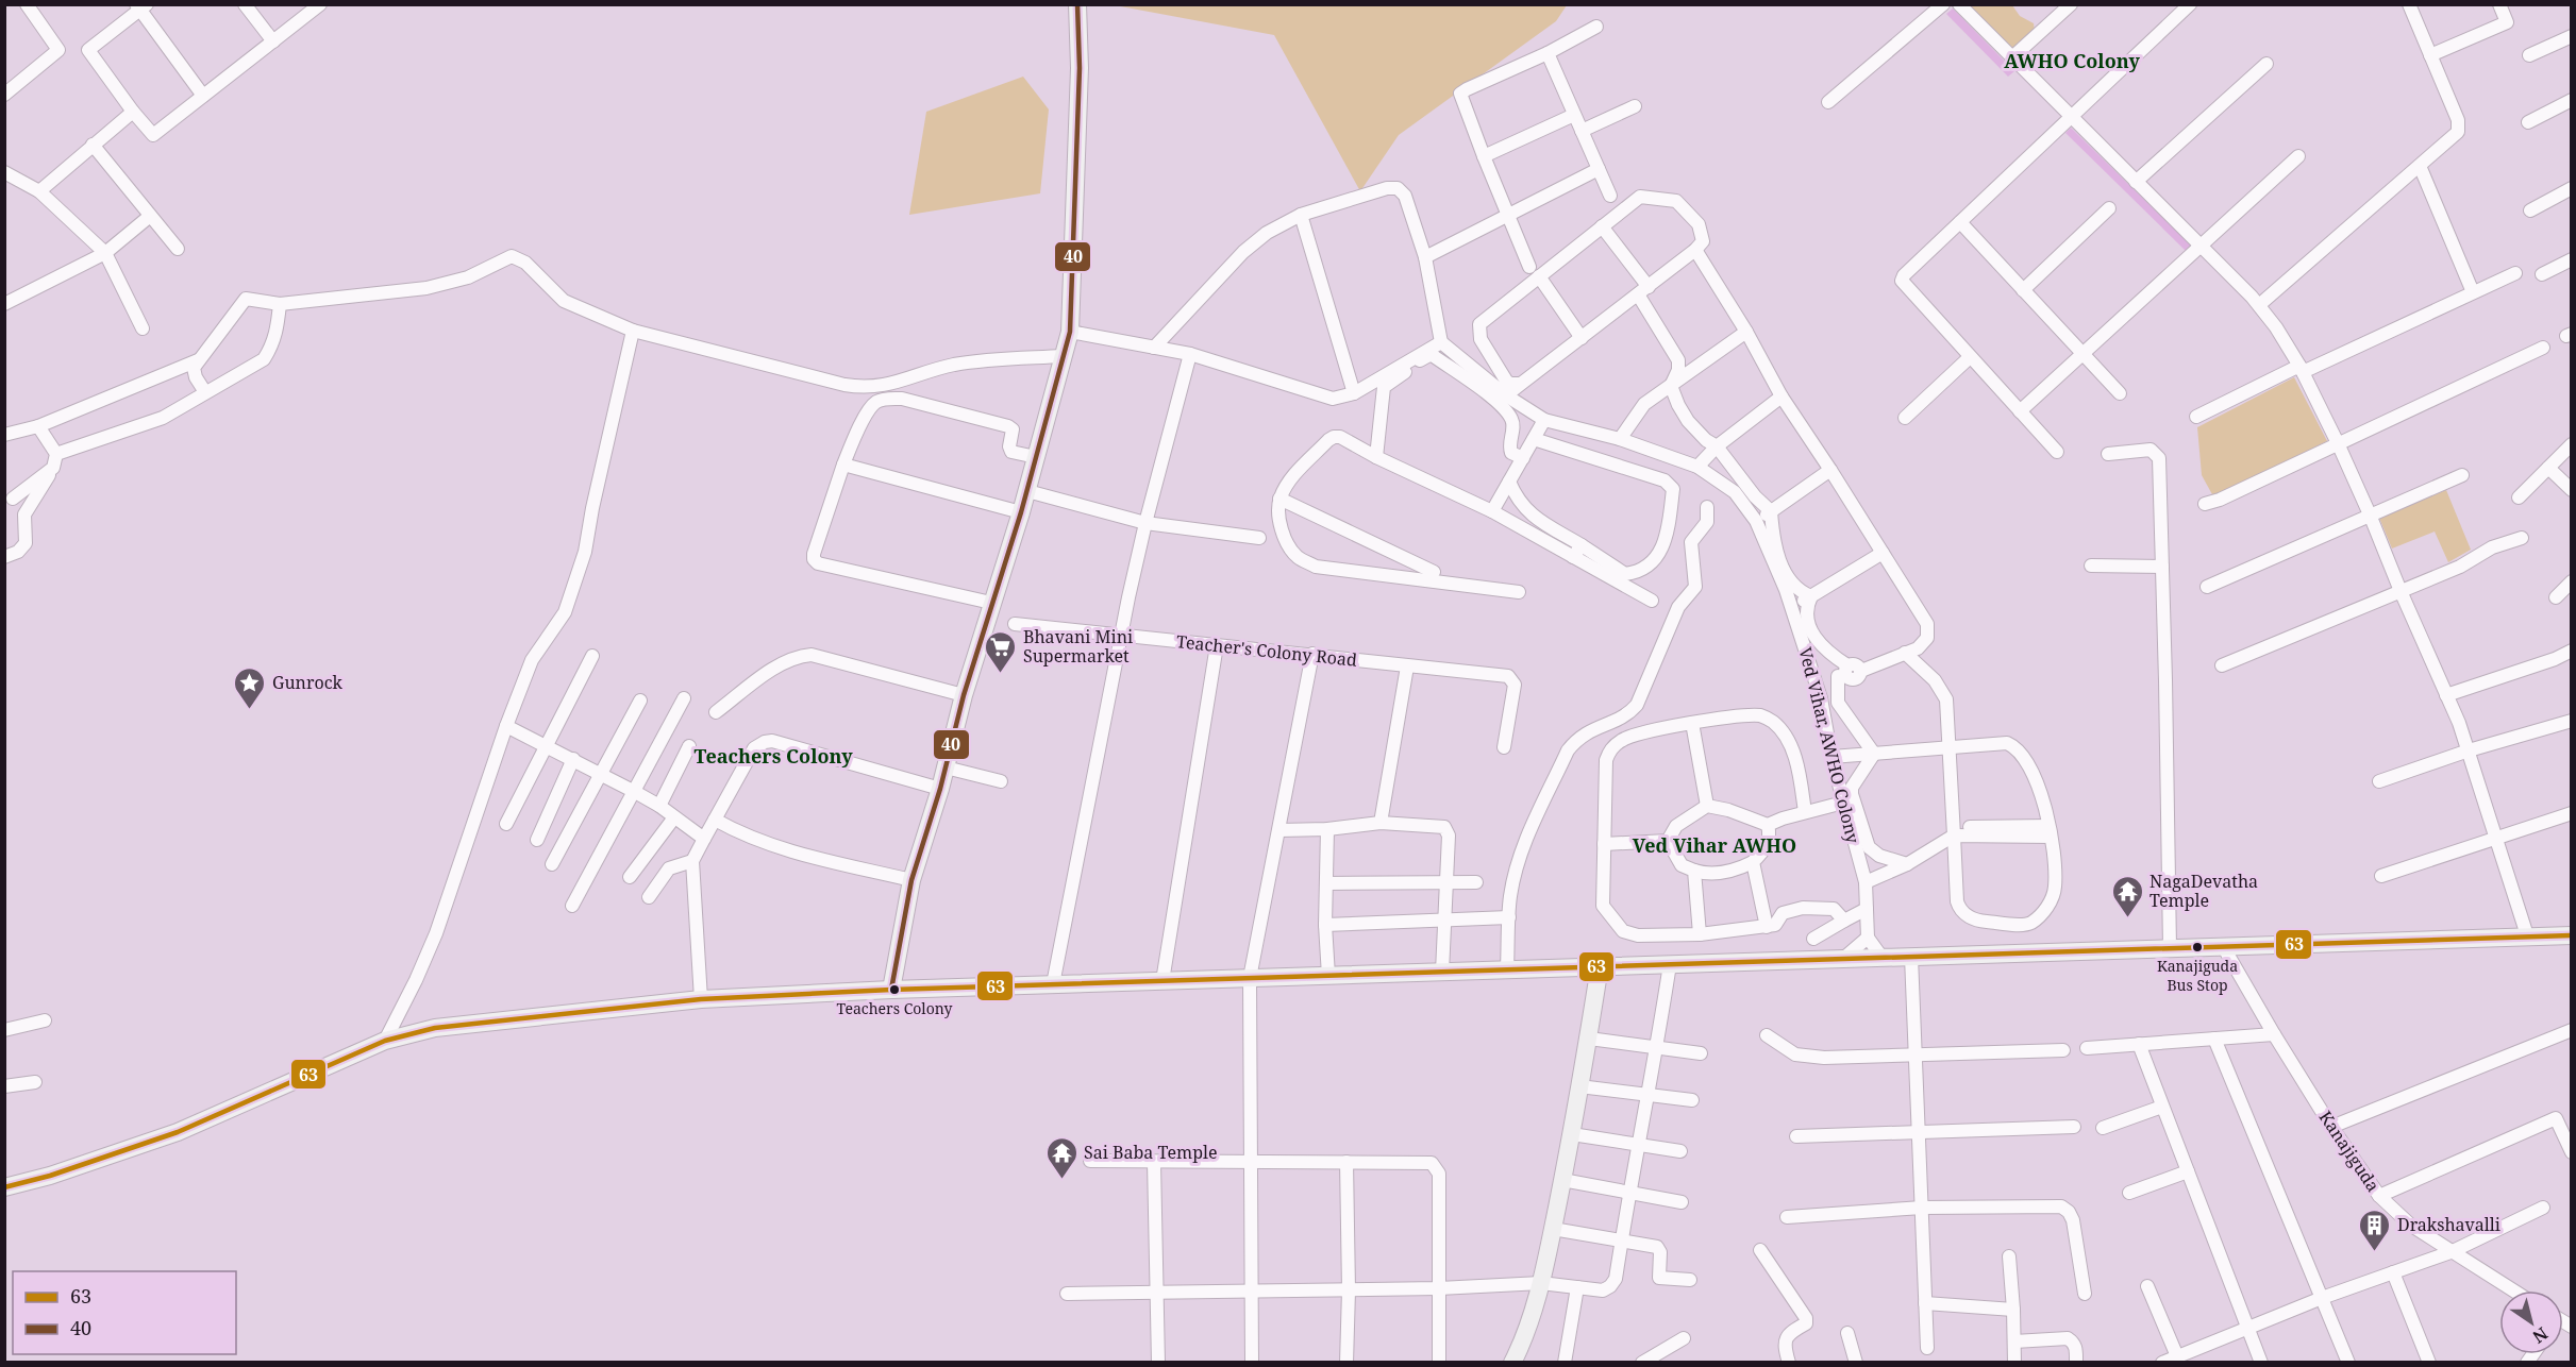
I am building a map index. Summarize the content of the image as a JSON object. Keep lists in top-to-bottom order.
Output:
{
  "streets": {
    "street": ["Teacher's Colony Road", "Ved Vihar, AWHO Colony", "Kanajiguda"]
  },
  "districts": ["AWHO Colony", "Teachers Colony", "Ved Vihar AWHO"],
  "places": {
    "supermarket": ["Bhavani Mini Supermarket"],
    "place": ["Gunrock"],
    "temple": ["NagaDevatha Temple", "Sai Baba Temple"],
    "other": ["Kanajiguda Bus Stop", "Teachers Colony"],
    "building": ["Drakshavalli"]
  },
  "lines": ["transit line 40", "transit line 63"],
  "legend": ["63", "40"],
  "north": "bottom right"
}
